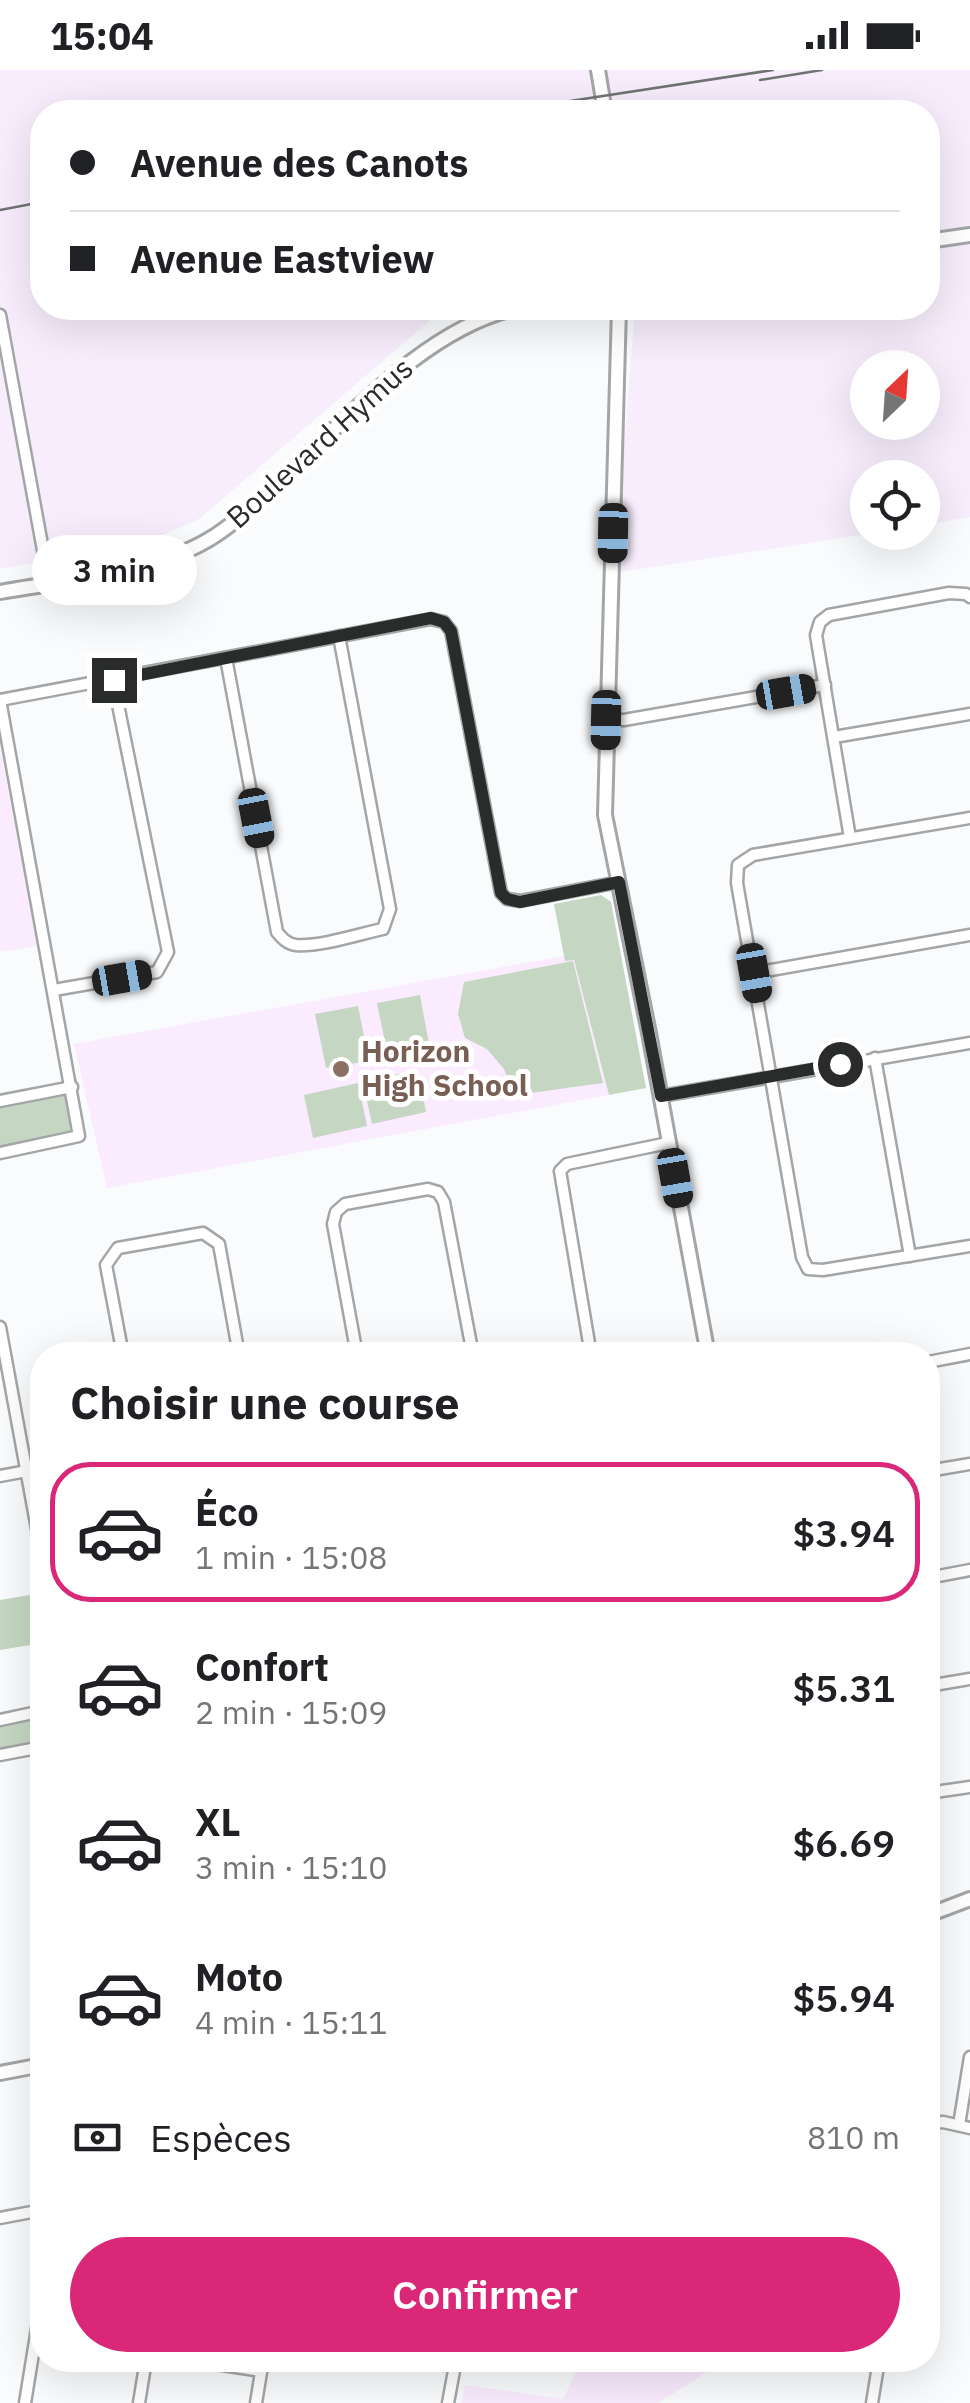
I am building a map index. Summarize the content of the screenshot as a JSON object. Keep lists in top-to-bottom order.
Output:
{
  "streets": {
    "street": ["Boulevard Hymus"]
  },
  "places": ["Horizon High School"],
  "north": "top right",
  "page": {
    "status": "15:04",
    "banner": ["Avenue des Canots", "Avenue Eastview"],
    "bubble": "3 min",
    "heading": "Choisir une course",
    "list": [
      {
        "name": "Éco",
        "note": "1 min · 15:08",
        "value": "$3.94"
      },
      {
        "name": "Confort",
        "note": "2 min · 15:09",
        "value": "$5.31"
      },
      {
        "name": "XL",
        "note": "3 min · 15:10",
        "value": "$6.69"
      },
      {
        "name": "Moto",
        "note": "4 min · 15:11",
        "value": "$5.94"
      }
    ],
    "pay": ["Espèces", "810 m"],
    "buttons": "Confirmer"
  }
}
